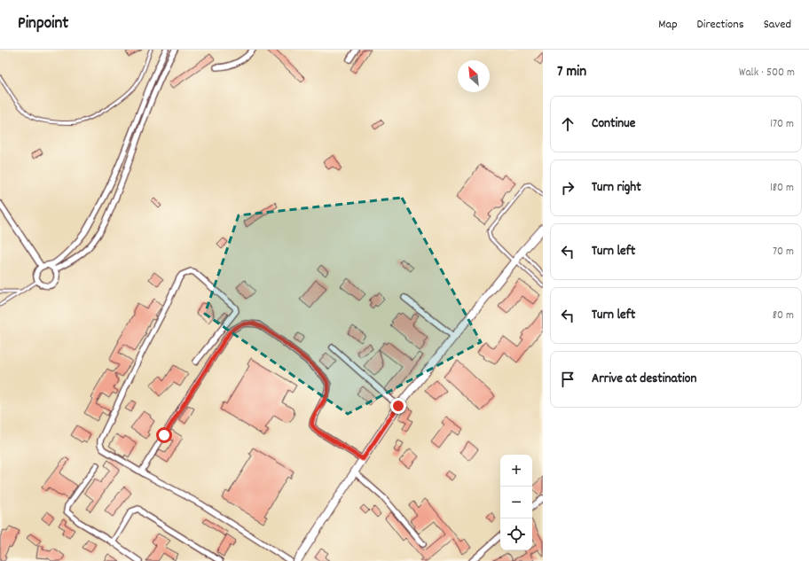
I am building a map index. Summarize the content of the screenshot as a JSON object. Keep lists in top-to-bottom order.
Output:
{
  "north": "top left",
  "page": {
    "header": "Pinpoint",
    "nav": ["Map", "Directions", "Saved"],
    "heading": ["7 min", "Walk · 500 m"],
    "list": [
      ["Continue", "170 m"],
      ["Turn right", "180 m"],
      ["Turn left", "70 m"],
      ["Turn left", "80 m"],
      "Arrive at destination"
    ],
    "map_buttons": ["+", "−"]
  }
}
